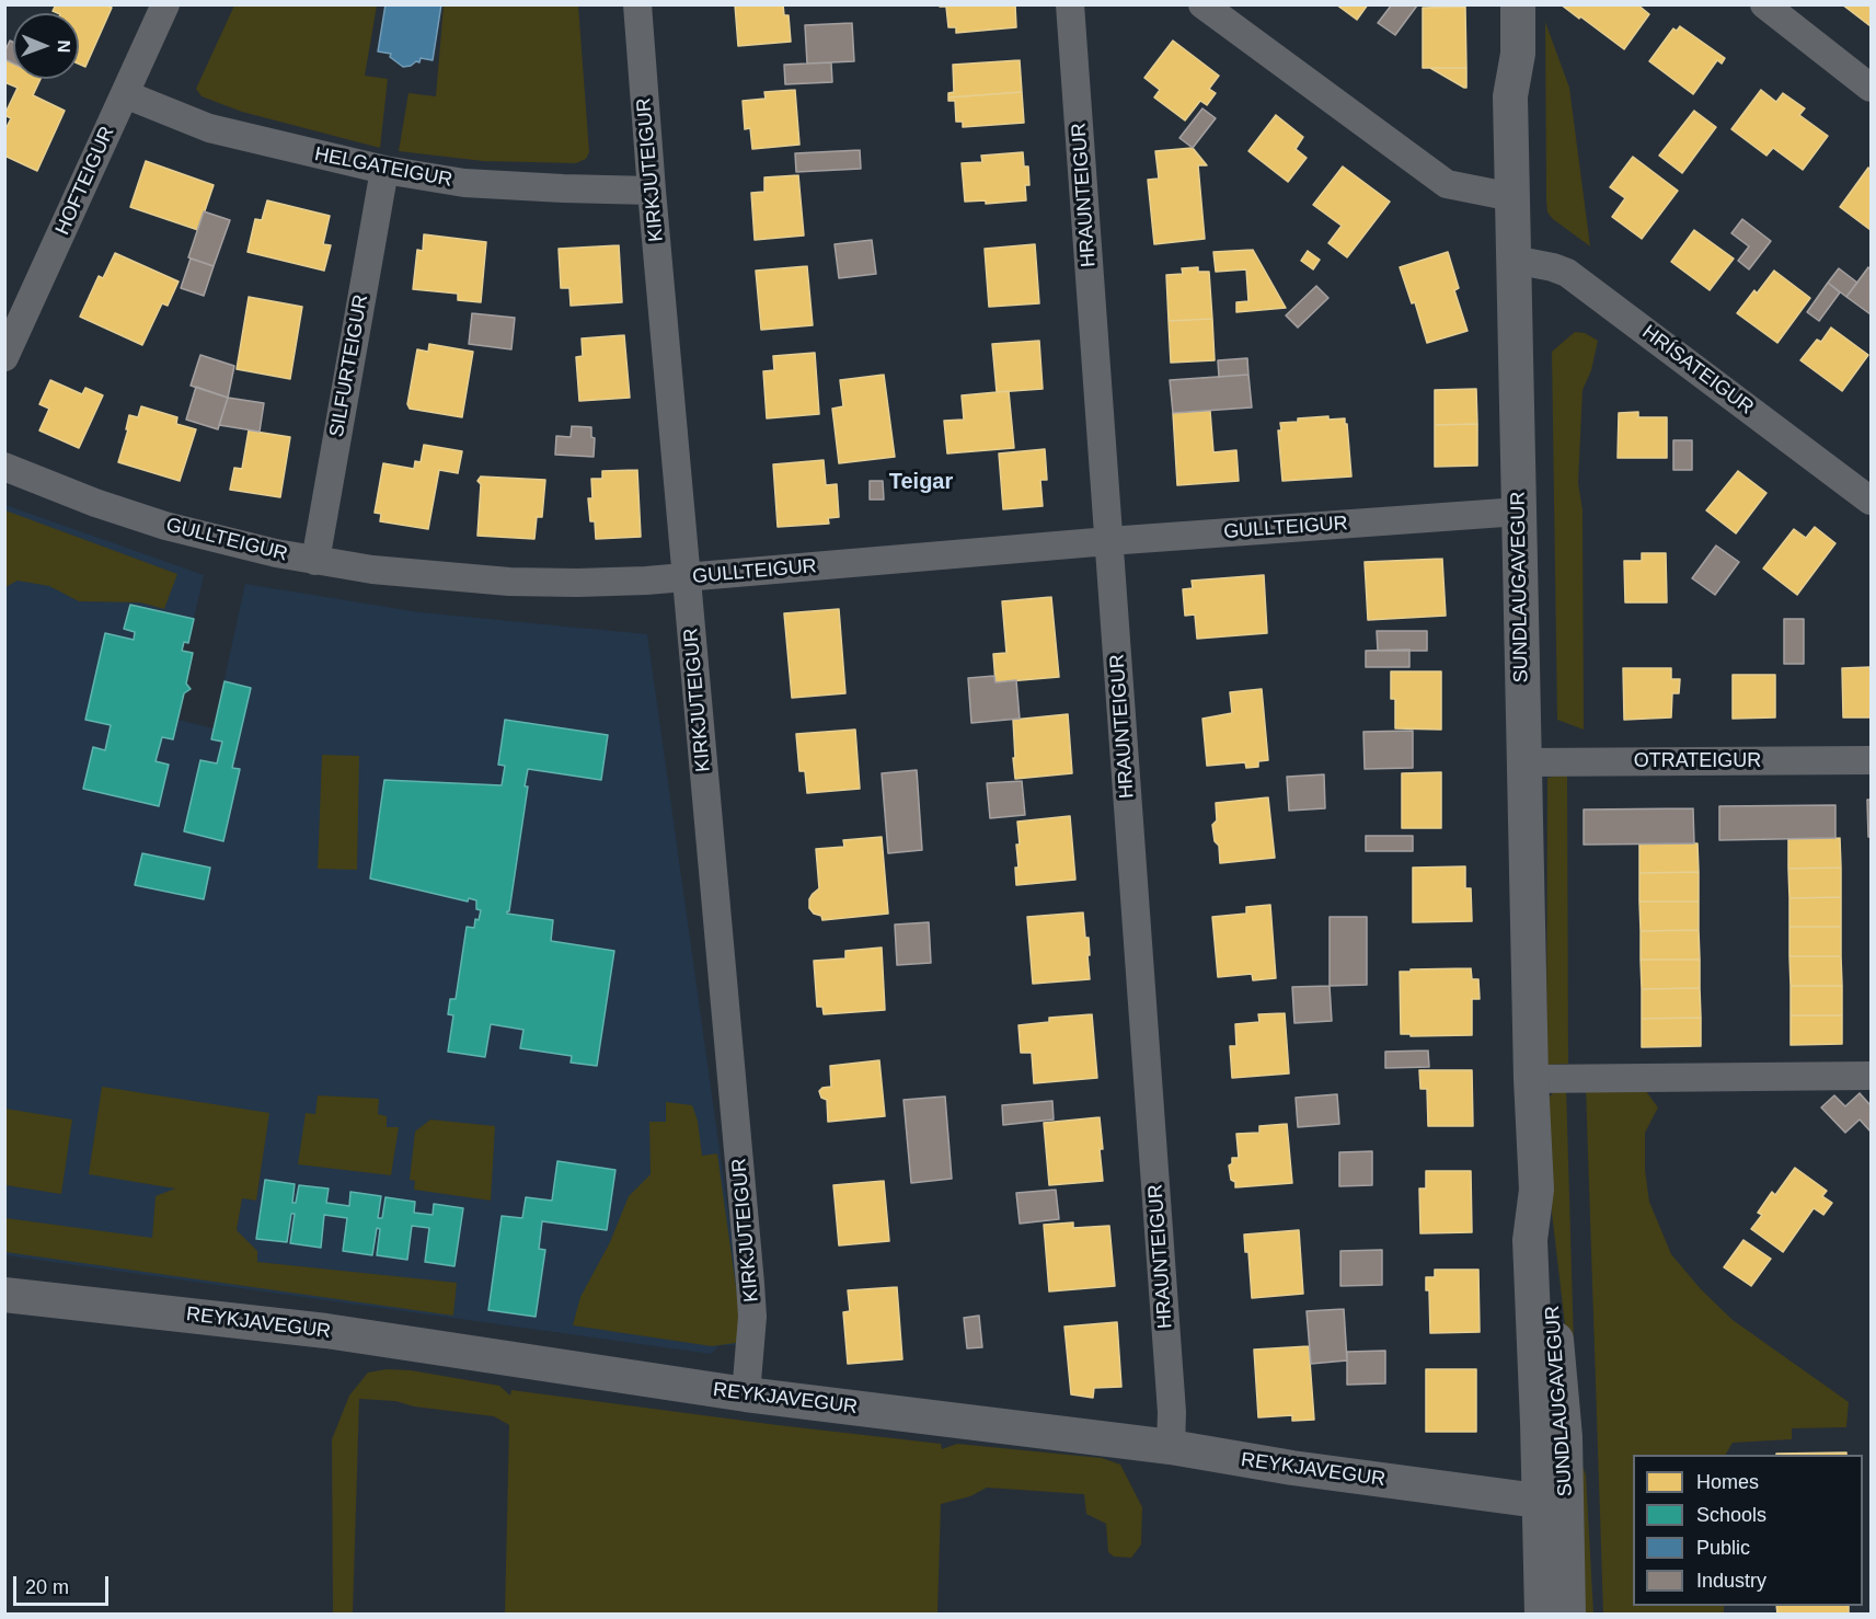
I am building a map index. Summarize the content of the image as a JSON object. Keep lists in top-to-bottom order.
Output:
{
  "streets": {
    "street": [
      "HELGATEIGUR",
      "KIRKJUTEIGUR",
      "HOFTEIGUR",
      "HRAUNTEIGUR",
      "SILFURTEIGUR",
      "HRÍSATEIGUR",
      "GULLTEIGUR",
      "SUNDLAUGAVEGUR",
      "OTRATEIGUR",
      "REYKJAVEGUR"
    ]
  },
  "crossings": [
    ["HELGATEIGUR", "KIRKJUTEIGUR"],
    ["HELGATEIGUR", "HOFTEIGUR"],
    ["HELGATEIGUR", "SILFURTEIGUR"],
    ["KIRKJUTEIGUR", "GULLTEIGUR"],
    ["KIRKJUTEIGUR", "REYKJAVEGUR"],
    ["HRAUNTEIGUR", "GULLTEIGUR"],
    ["HRAUNTEIGUR", "REYKJAVEGUR"],
    ["SILFURTEIGUR", "GULLTEIGUR"],
    ["HRÍSATEIGUR", "SUNDLAUGAVEGUR"],
    ["GULLTEIGUR", "SUNDLAUGAVEGUR"],
    ["SUNDLAUGAVEGUR", "OTRATEIGUR"],
    ["SUNDLAUGAVEGUR", "REYKJAVEGUR"]
  ],
  "districts": ["Teigar"],
  "legend": [
    "Homes",
    "Schools",
    "Public",
    "Industry"
  ],
  "scale_bar": "20 m",
  "north": "right"
}
